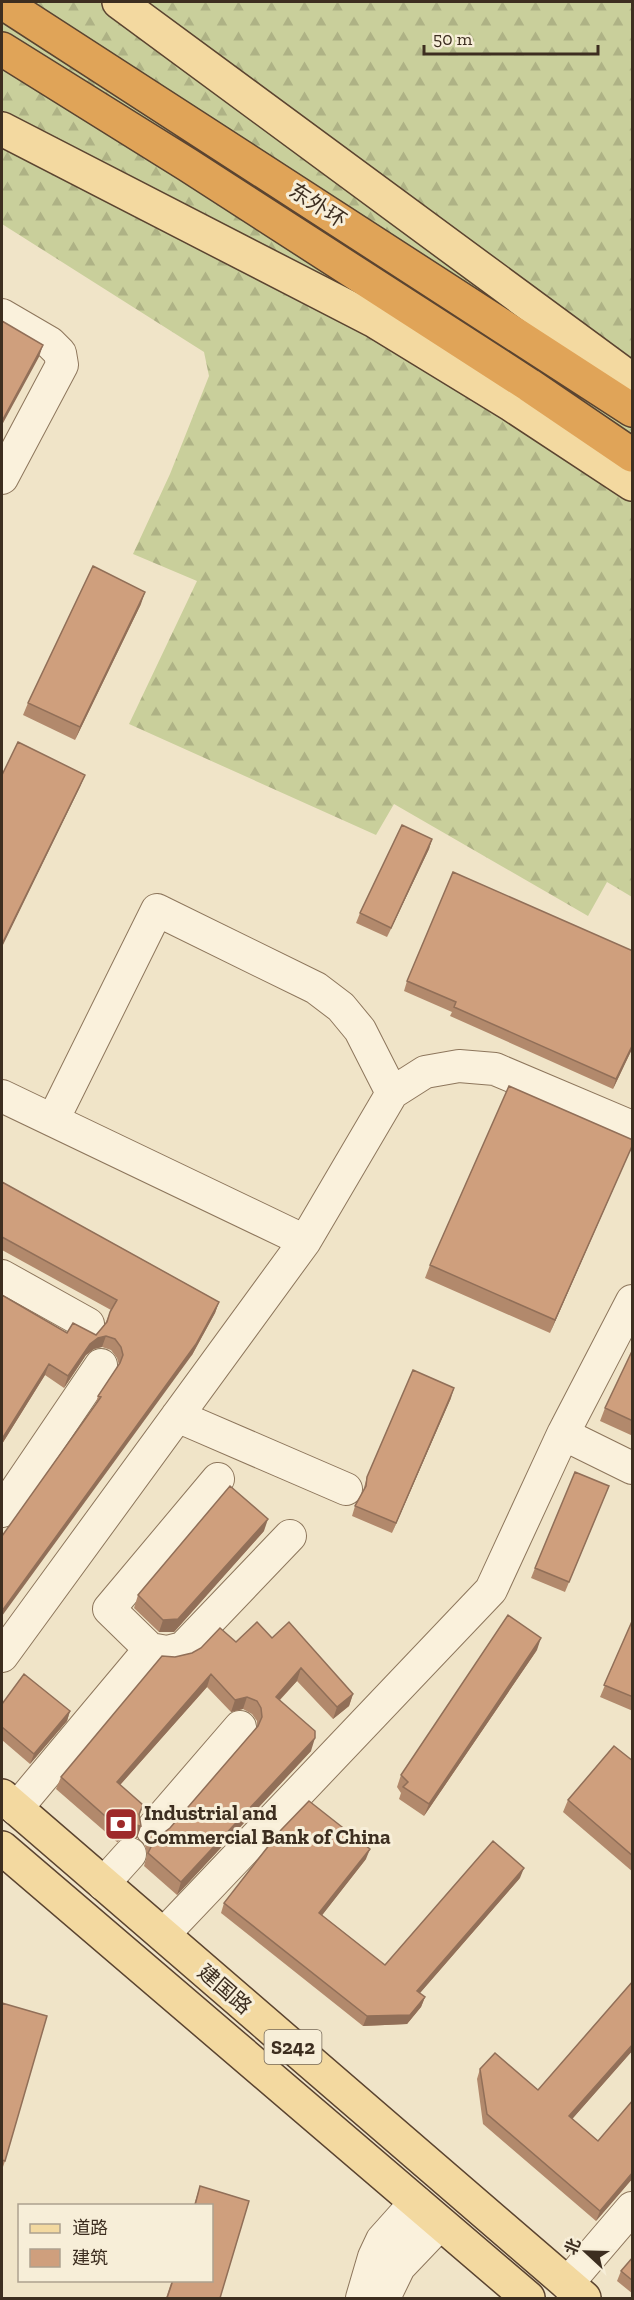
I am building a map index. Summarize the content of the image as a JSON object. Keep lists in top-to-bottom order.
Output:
{
  "streets": {
    "highway": ["东外环"],
    "main road": ["建国路", "S242"]
  },
  "places": {
    "bank": ["Industrial and Commercial Bank of China"]
  },
  "legend": ["道路", "建筑"],
  "scale_bar": "50 m",
  "north": "left"
}
